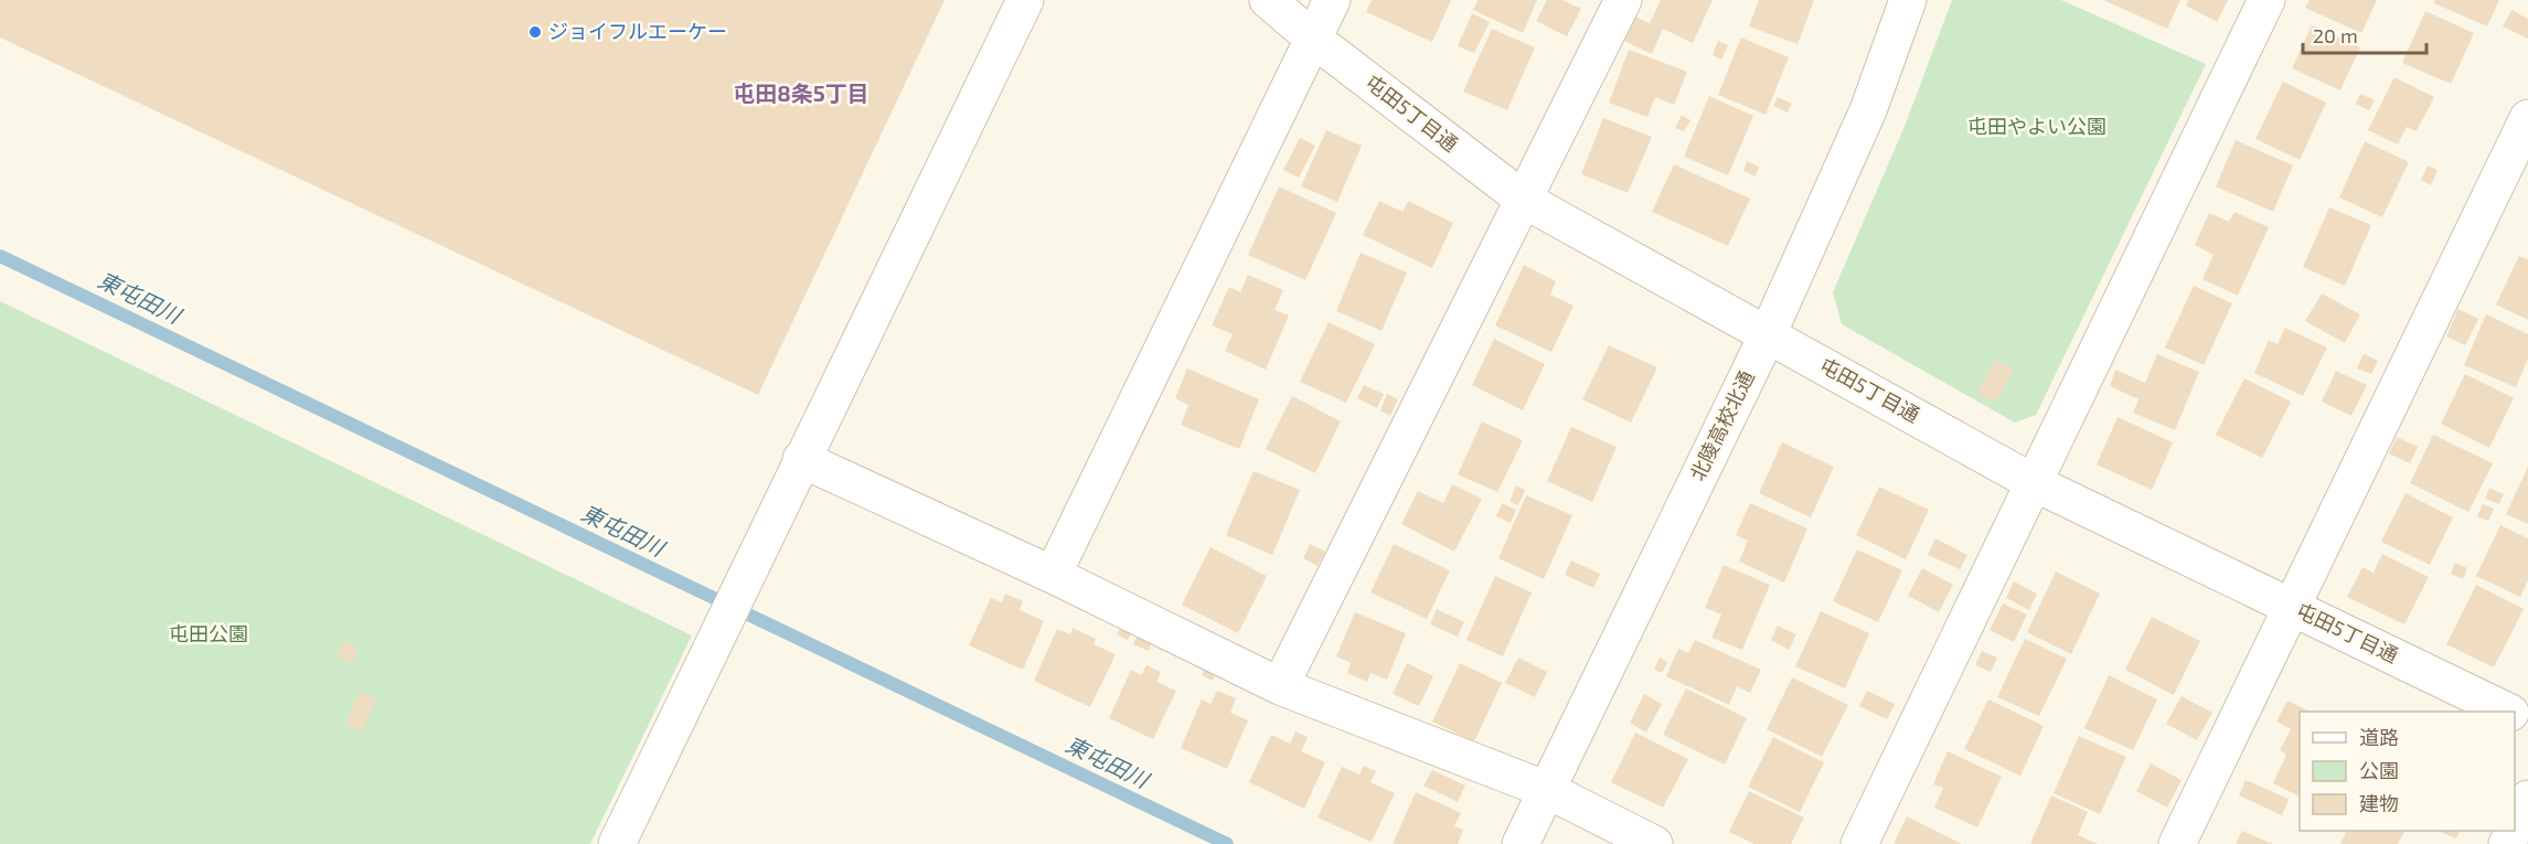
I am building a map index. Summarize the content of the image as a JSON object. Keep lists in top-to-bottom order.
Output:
{
  "streets": {
    "street": ["屯田5丁目通", "北陵高校北通"]
  },
  "crossings": [
    ["屯田5丁目通", "北陵高校北通"]
  ],
  "districts": ["屯田8条5丁目"],
  "water": ["東屯田川"],
  "parks": ["屯田やよい公園", "屯田公園"],
  "places": ["ジョイフルエーケー"],
  "legend": ["道路", "公園", "建物"],
  "scale_bar": "20 m"
}
